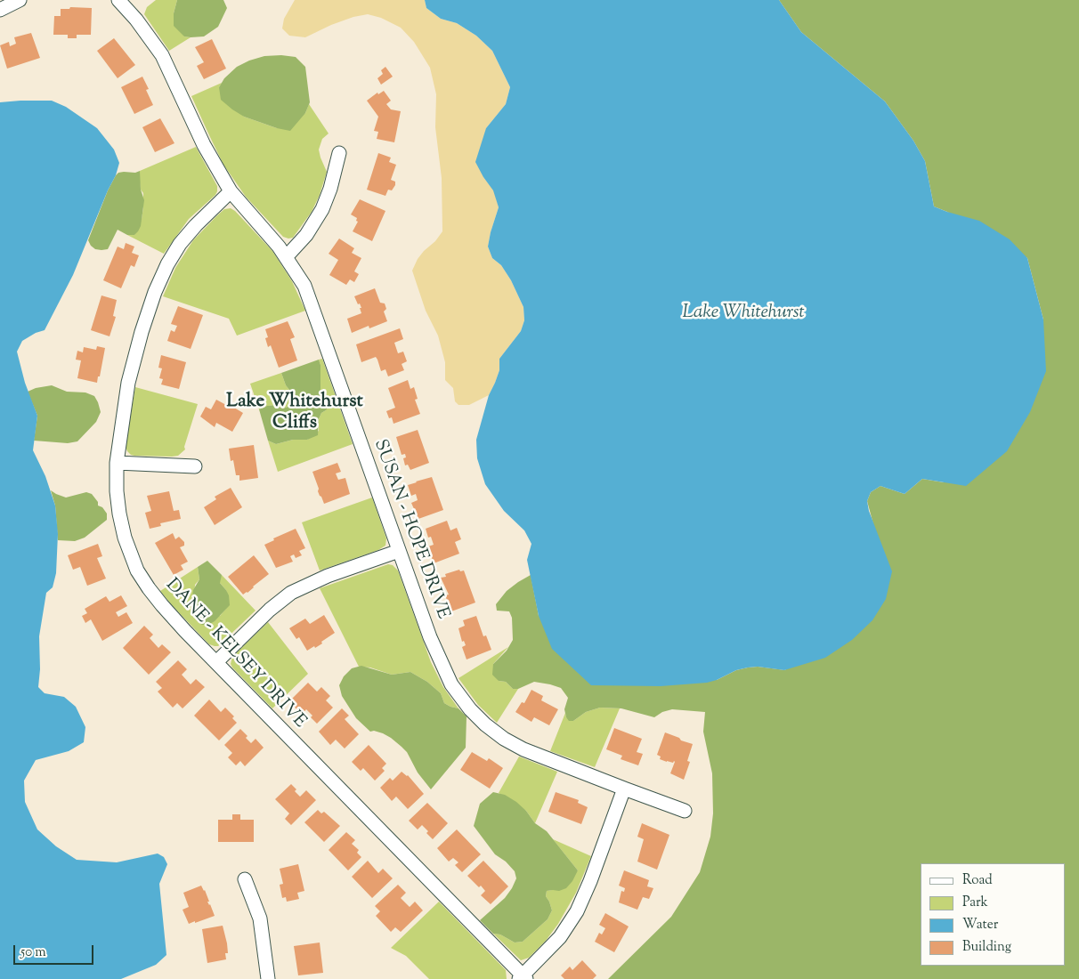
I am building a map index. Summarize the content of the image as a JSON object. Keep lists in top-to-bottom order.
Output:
{
  "streets": {
    "street": ["SUSAN - HOPE DRIVE", "DANE - KELSEY DRIVE"]
  },
  "crossings": [
    ["SUSAN - HOPE DRIVE", "DANE - KELSEY DRIVE"]
  ],
  "districts": ["Lake Whitehurst Cliffs"],
  "water": ["Lake Whitehurst"],
  "legend": [
    "Road",
    "Park",
    "Water",
    "Building"
  ],
  "scale_bar": "50 m"
}
